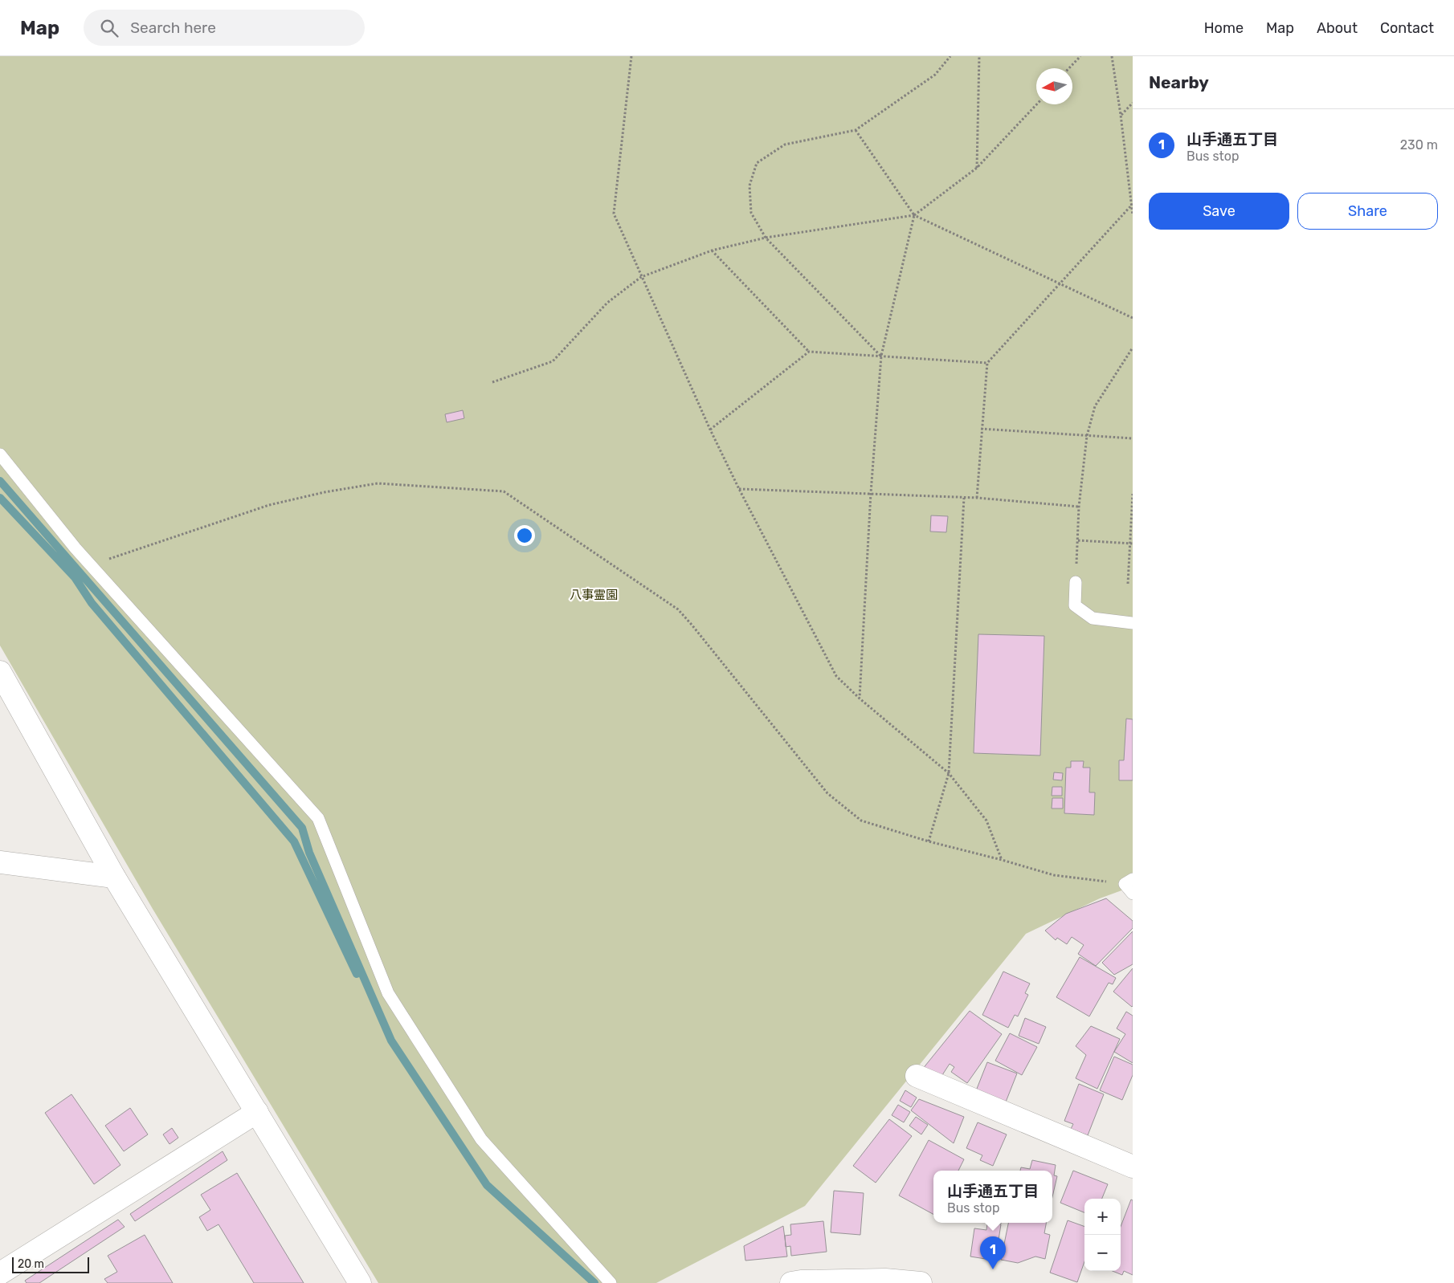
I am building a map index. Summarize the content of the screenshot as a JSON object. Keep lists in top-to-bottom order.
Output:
{
  "parks": ["八事霊園"],
  "scale_bar": "20 m",
  "north": "left",
  "page": {
    "header": "Map",
    "search": "Search here",
    "nav": [
      "Home",
      "Map",
      "About",
      "Contact"
    ],
    "heading": "Nearby",
    "list": [
      {
        "mark": "1",
        "name": "山手通五丁目",
        "note": "Bus stop",
        "value": "230 m"
      }
    ],
    "buttons": ["Save", "Share"],
    "popup": ["山手通五丁目", "Bus stop"],
    "map_buttons": ["+", "−"],
    "pins": "1",
    "scale": "20 m"
  }
}
